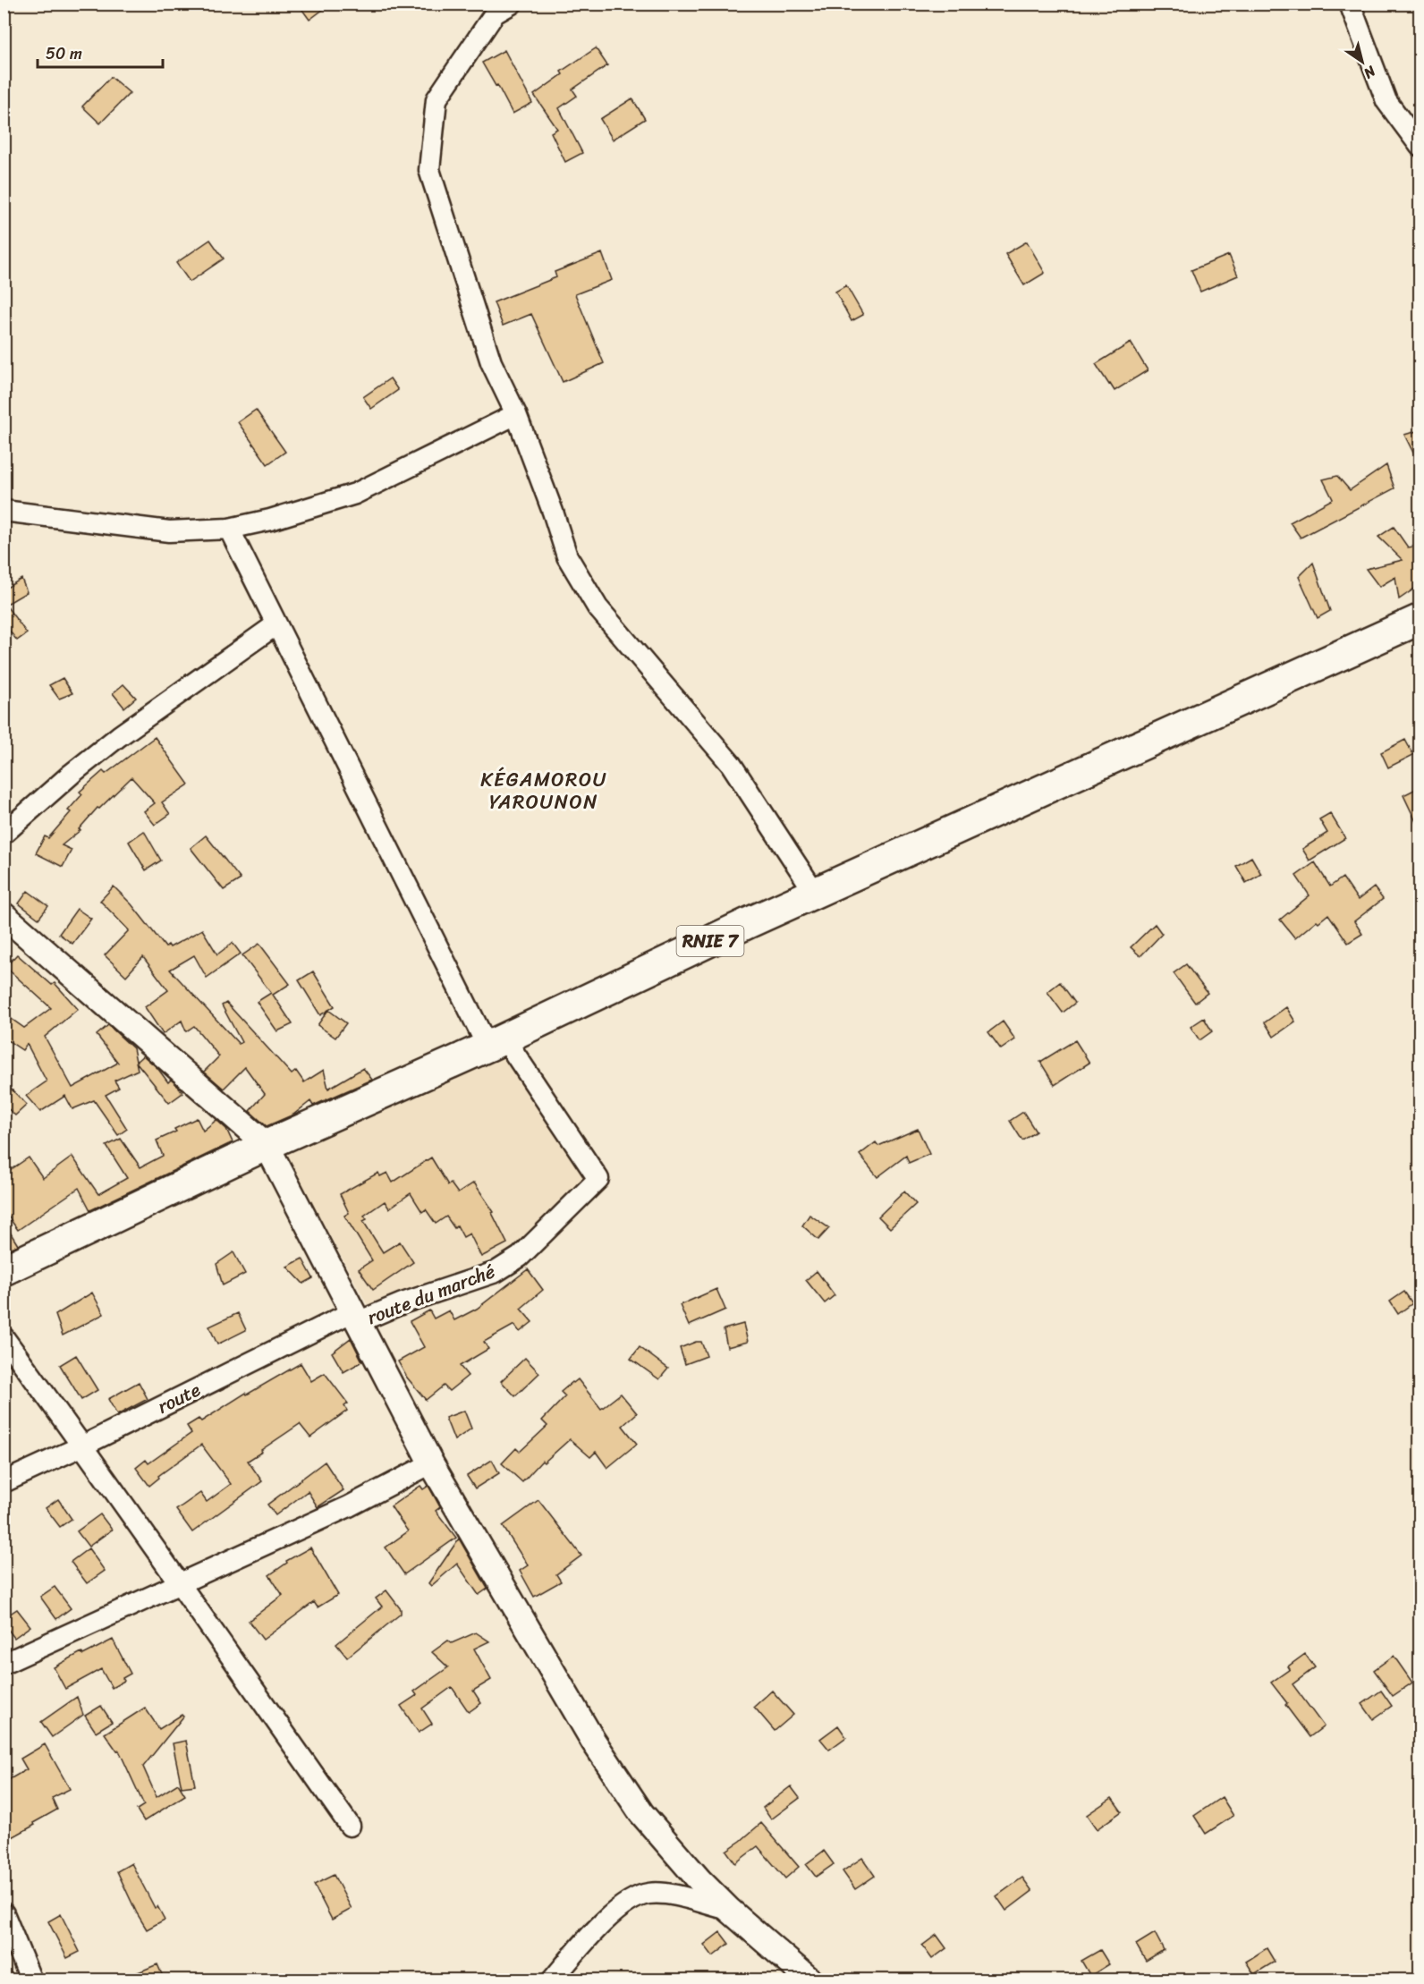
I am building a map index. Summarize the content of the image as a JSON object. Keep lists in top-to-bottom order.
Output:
{
  "streets": {
    "main road": ["RNIE 7"],
    "street": ["route du marché", "route"]
  },
  "crossings": [
    ["RNIE 7", "route du marché"],
    ["route du marché", "route"]
  ],
  "districts": ["KÉGAMOROU YAROUNON"],
  "scale_bar": "50 m",
  "north": "bottom right"
}
